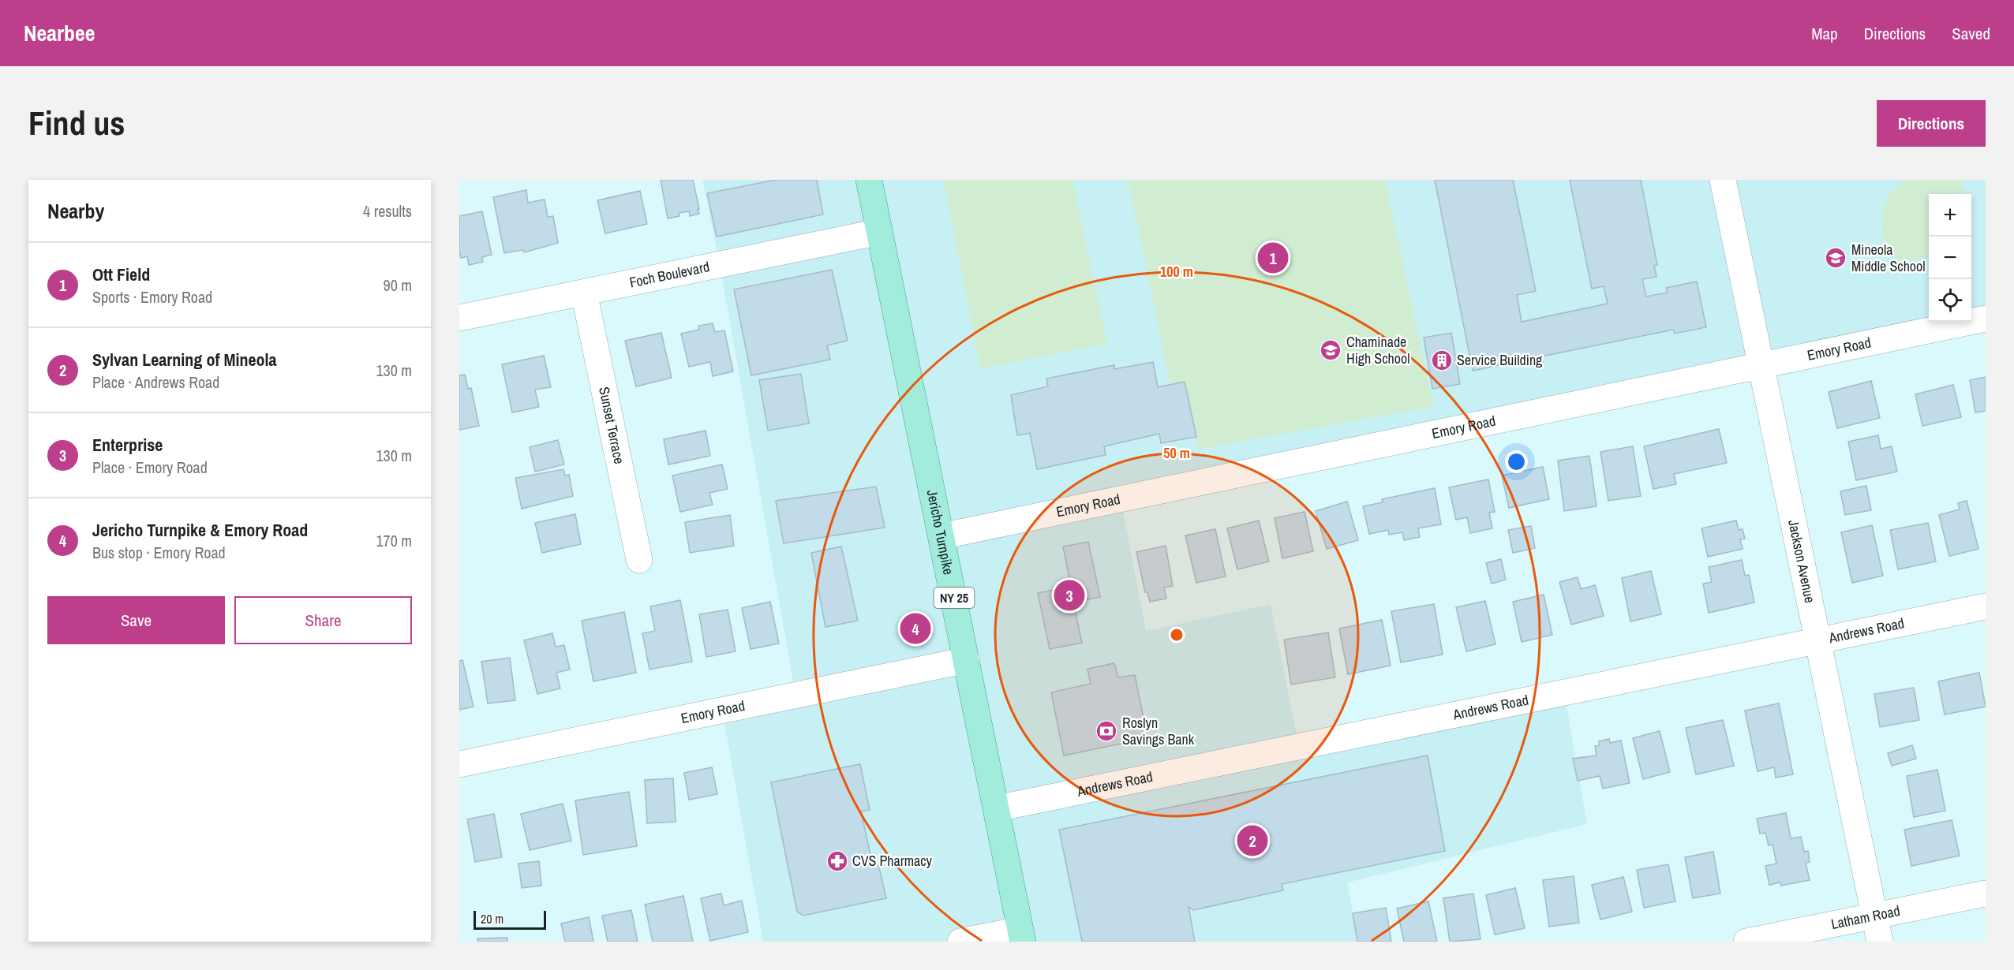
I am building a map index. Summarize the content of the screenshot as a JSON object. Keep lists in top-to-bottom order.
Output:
{
  "streets": {
    "main road": ["Jericho Turnpike", "NY 25"],
    "street": [
      "Foch Boulevard",
      "Emory Road",
      "Sunset Terrace",
      "Jackson Avenue",
      "Andrews Road",
      "Latham Road"
    ]
  },
  "crossings": [
    ["Foch Boulevard", "Sunset Terrace"],
    ["Foch Boulevard", "Jericho Turnpike"],
    ["Emory Road", "Jericho Turnpike"],
    ["Emory Road", "Jackson Avenue"],
    ["Jericho Turnpike", "Andrews Road"],
    ["Jackson Avenue", "Andrews Road"],
    ["Jackson Avenue", "Latham Road"]
  ],
  "places": {
    "school or university": ["Mineola Middle School", "Chaminade High School"],
    "building": ["Service Building"],
    "bank": ["Roslyn Savings Bank"],
    "pharmacy": ["CVS Pharmacy"]
  },
  "scale_bar": "20 m",
  "page": {
    "header": "Nearbee",
    "nav": ["Map", "Directions", "Saved"],
    "buttons": [
      "Directions",
      ["Save", "Share"]
    ],
    "title": "Find us",
    "heading": ["Nearby", "4 results"],
    "map_buttons": ["+", "−"],
    "pins": [
      "1",
      "3",
      "4",
      "2"
    ],
    "list": [
      {
        "mark": "1",
        "name": "Ott Field",
        "note": "Sports · Emory Road",
        "value": "90 m"
      },
      {
        "mark": "2",
        "name": "Sylvan Learning of Mineola",
        "note": "Place · Andrews Road",
        "value": "130 m"
      },
      {
        "mark": "3",
        "name": "Enterprise",
        "note": "Place · Emory Road",
        "value": "130 m"
      },
      {
        "mark": "4",
        "name": "Jericho Turnpike & Emory Road",
        "note": "Bus stop · Emory Road",
        "value": "170 m"
      }
    ],
    "scale": "20 m"
  },
  "rings": ["100 m", "50 m"]
}
